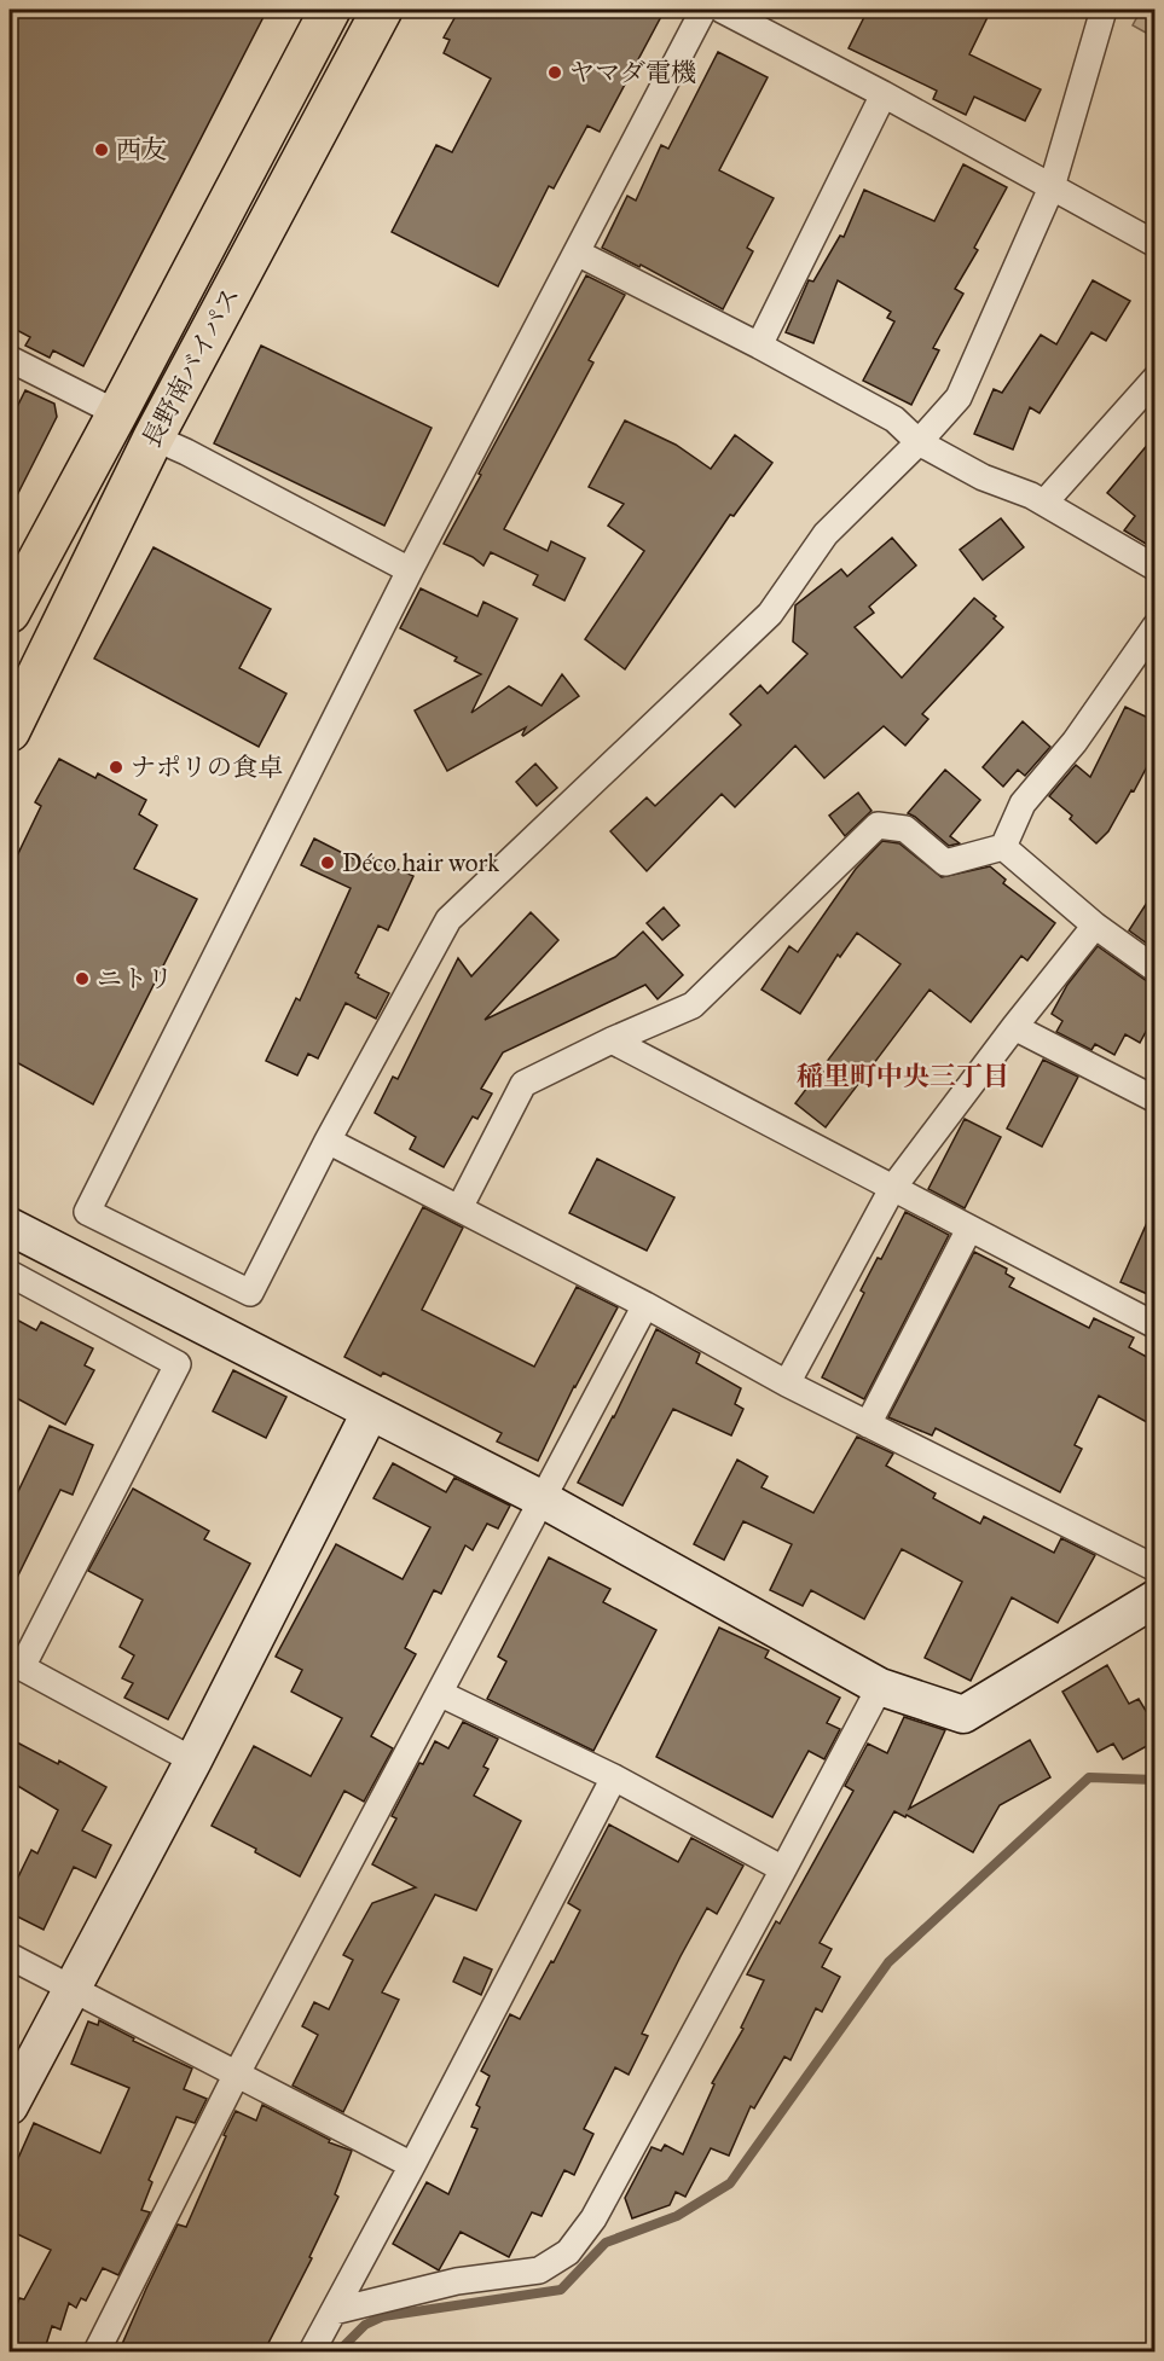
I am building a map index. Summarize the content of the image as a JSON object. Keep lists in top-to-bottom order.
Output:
{
  "streets": {
    "highway": ["長野南バイパス"]
  },
  "districts": ["稲里町中央三丁目"],
  "places": [
    "ヤマダ電機",
    "西友",
    "ナポリの食卓",
    "Déco hair work",
    "ニトリ"
  ]
}
